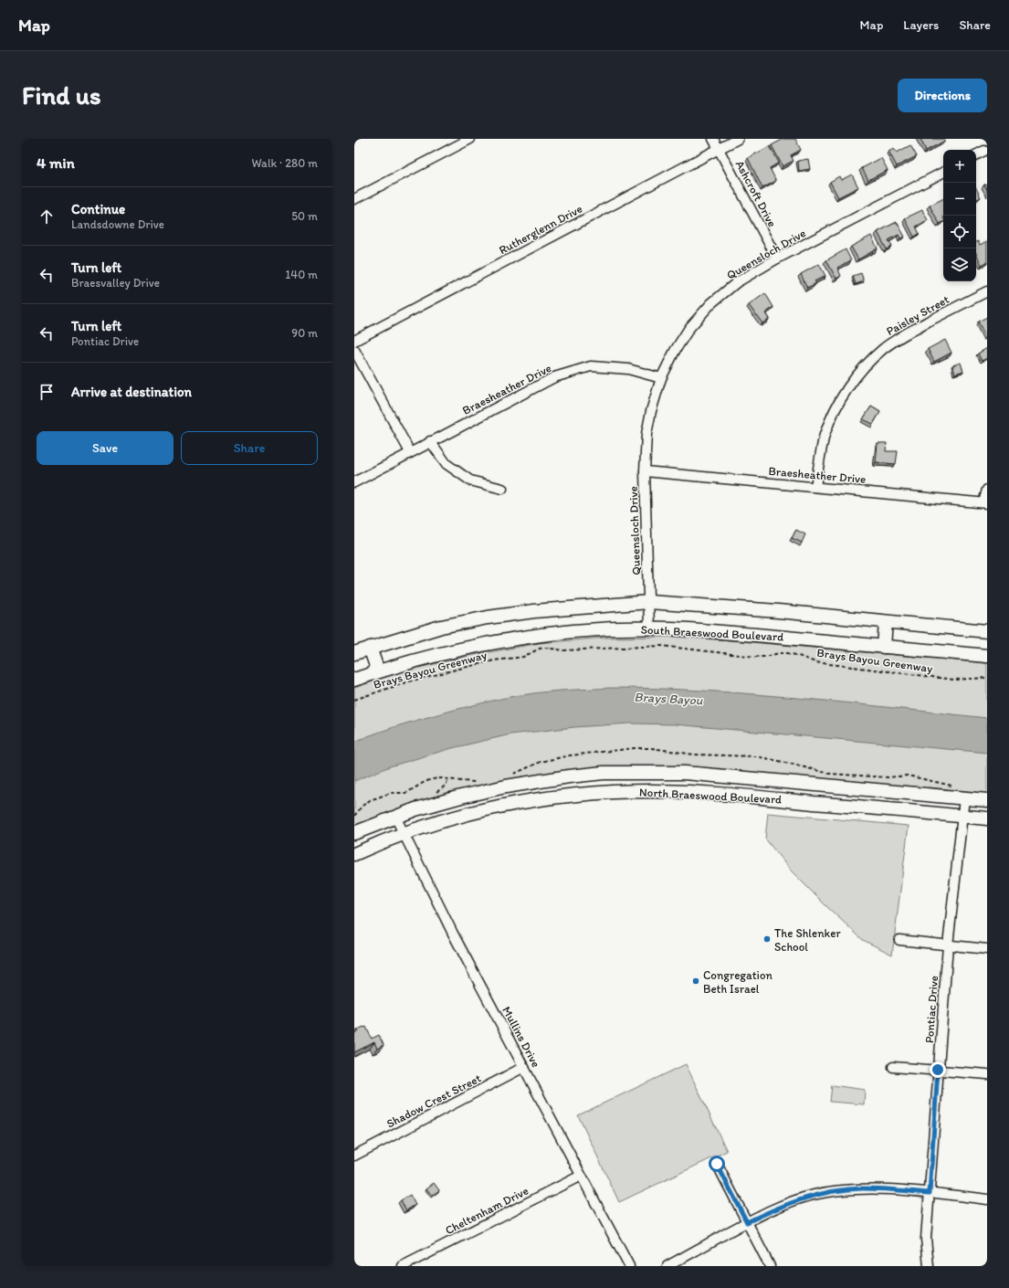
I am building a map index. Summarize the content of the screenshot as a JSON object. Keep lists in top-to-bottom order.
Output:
{
  "streets": {
    "main road": ["South Braeswood Boulevard", "North Braeswood Boulevard"],
    "street": [
      "Ashcroft Drive",
      "Rutherglenn Drive",
      "Queensloch Drive",
      "Paisley Street",
      "Braesheather Drive",
      "Pontiac Drive",
      "Mullins Drive",
      "Shadow Crest Street",
      "Cheltenham Drive"
    ],
    "path": ["Brays Bayou Greenway"]
  },
  "crossings": [
    ["Ashcroft Drive", "Rutherglenn Drive"],
    ["Ashcroft Drive", "Queensloch Drive"],
    ["Queensloch Drive", "Braesheather Drive"],
    ["Queensloch Drive", "South Braeswood Boulevard"],
    ["Paisley Street", "Braesheather Drive"],
    ["North Braeswood Boulevard", "Pontiac Drive"],
    ["North Braeswood Boulevard", "Mullins Drive"],
    ["Mullins Drive", "Shadow Crest Street"],
    ["Mullins Drive", "Cheltenham Drive"]
  ],
  "water": ["Brays Bayou"],
  "places": ["The Shlenker School", "Congregation Beth Israel"],
  "page": {
    "header": "Map",
    "nav": ["Map", "Layers", "Share"],
    "buttons": [
      "Directions",
      ["Save", "Share"]
    ],
    "title": "Find us",
    "heading": ["4 min", "Walk · 280 m"],
    "map_buttons": ["+", "−"],
    "list": [
      ["Continue", "Landsdowne Drive", "50 m"],
      ["Turn left", "Braesvalley Drive", "140 m"],
      ["Turn left", "Pontiac Drive", "90 m"],
      "Arrive at destination"
    ]
  }
}
